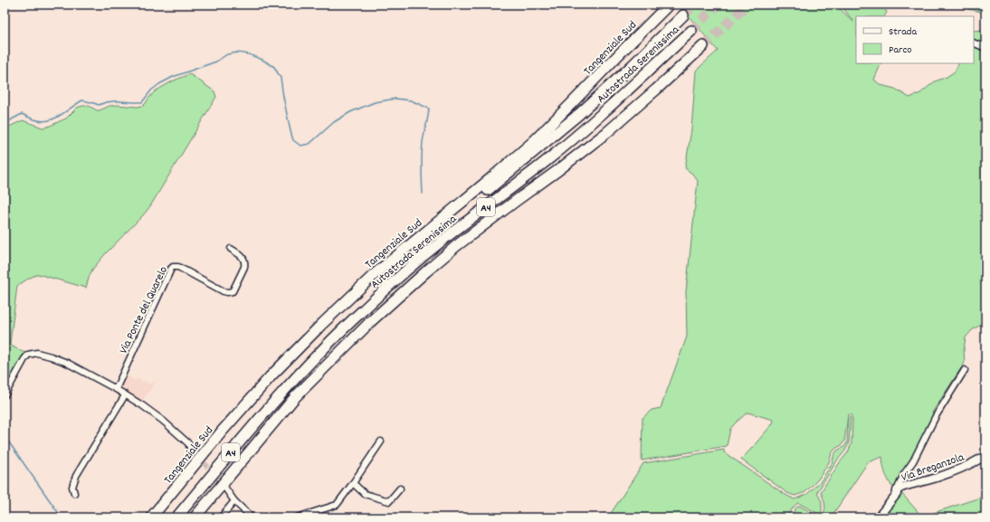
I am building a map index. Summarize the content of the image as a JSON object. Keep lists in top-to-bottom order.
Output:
{
  "streets": {
    "highway": ["Tangenziale Sud", "Autostrada Serenissima", "A4"],
    "street": ["Via Ponte del Quarelo", "Via Breganzola"]
  },
  "legend": ["Strada", "Parco"]
}
